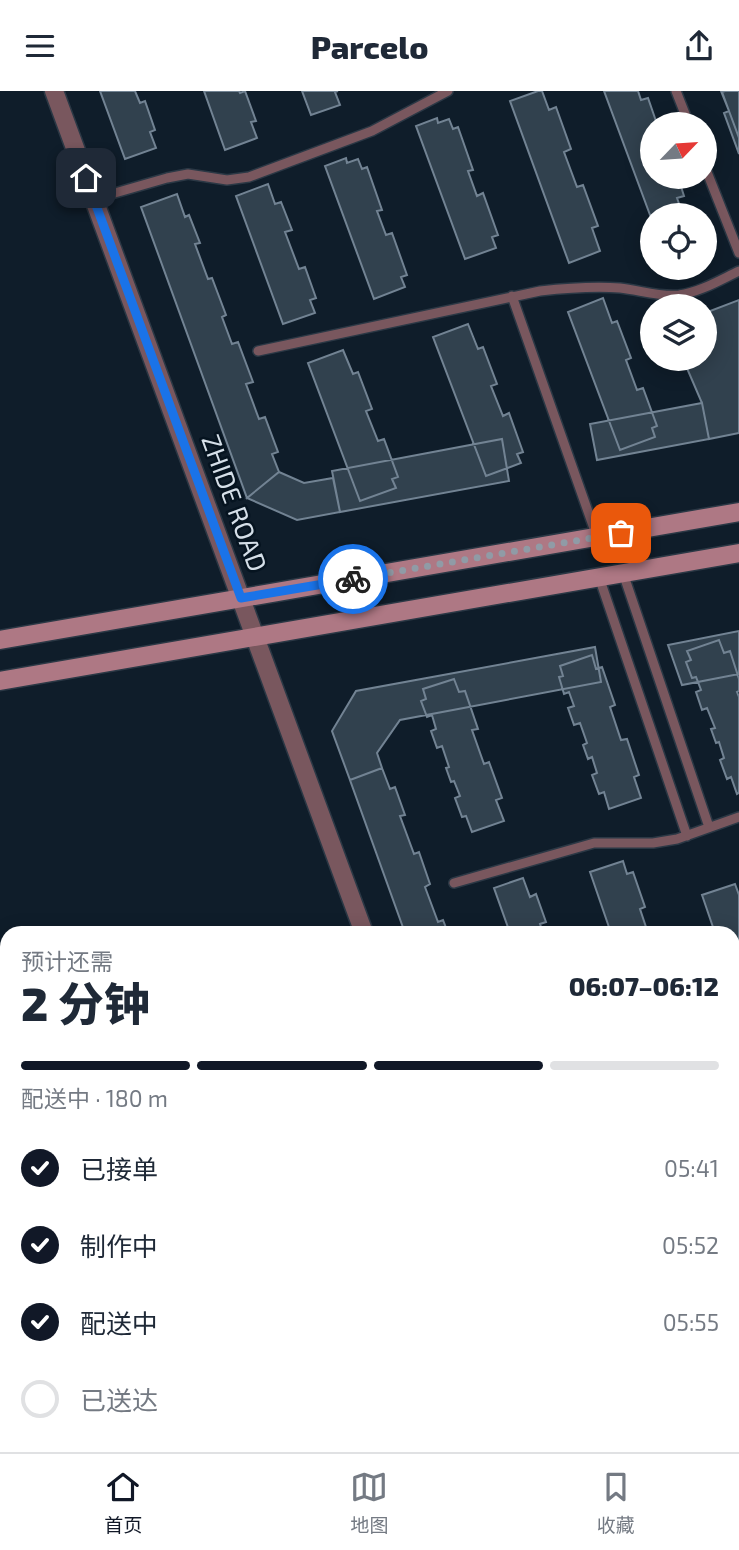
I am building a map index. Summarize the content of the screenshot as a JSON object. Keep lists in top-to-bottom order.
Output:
{
  "streets": {
    "street": ["ZHIDE ROAD"]
  },
  "north": "top right",
  "page": {
    "header": "Parcelo",
    "heading": ["2 分钟", "预计还需", "06:07–06:12"],
    "bar": "配送中 · 180 m",
    "list": [
      ["已接单", "05:41"],
      ["制作中", "05:52"],
      ["配送中", "05:55"],
      "已送达"
    ],
    "tabs": ["首页", "地图", "收藏"]
  }
}
